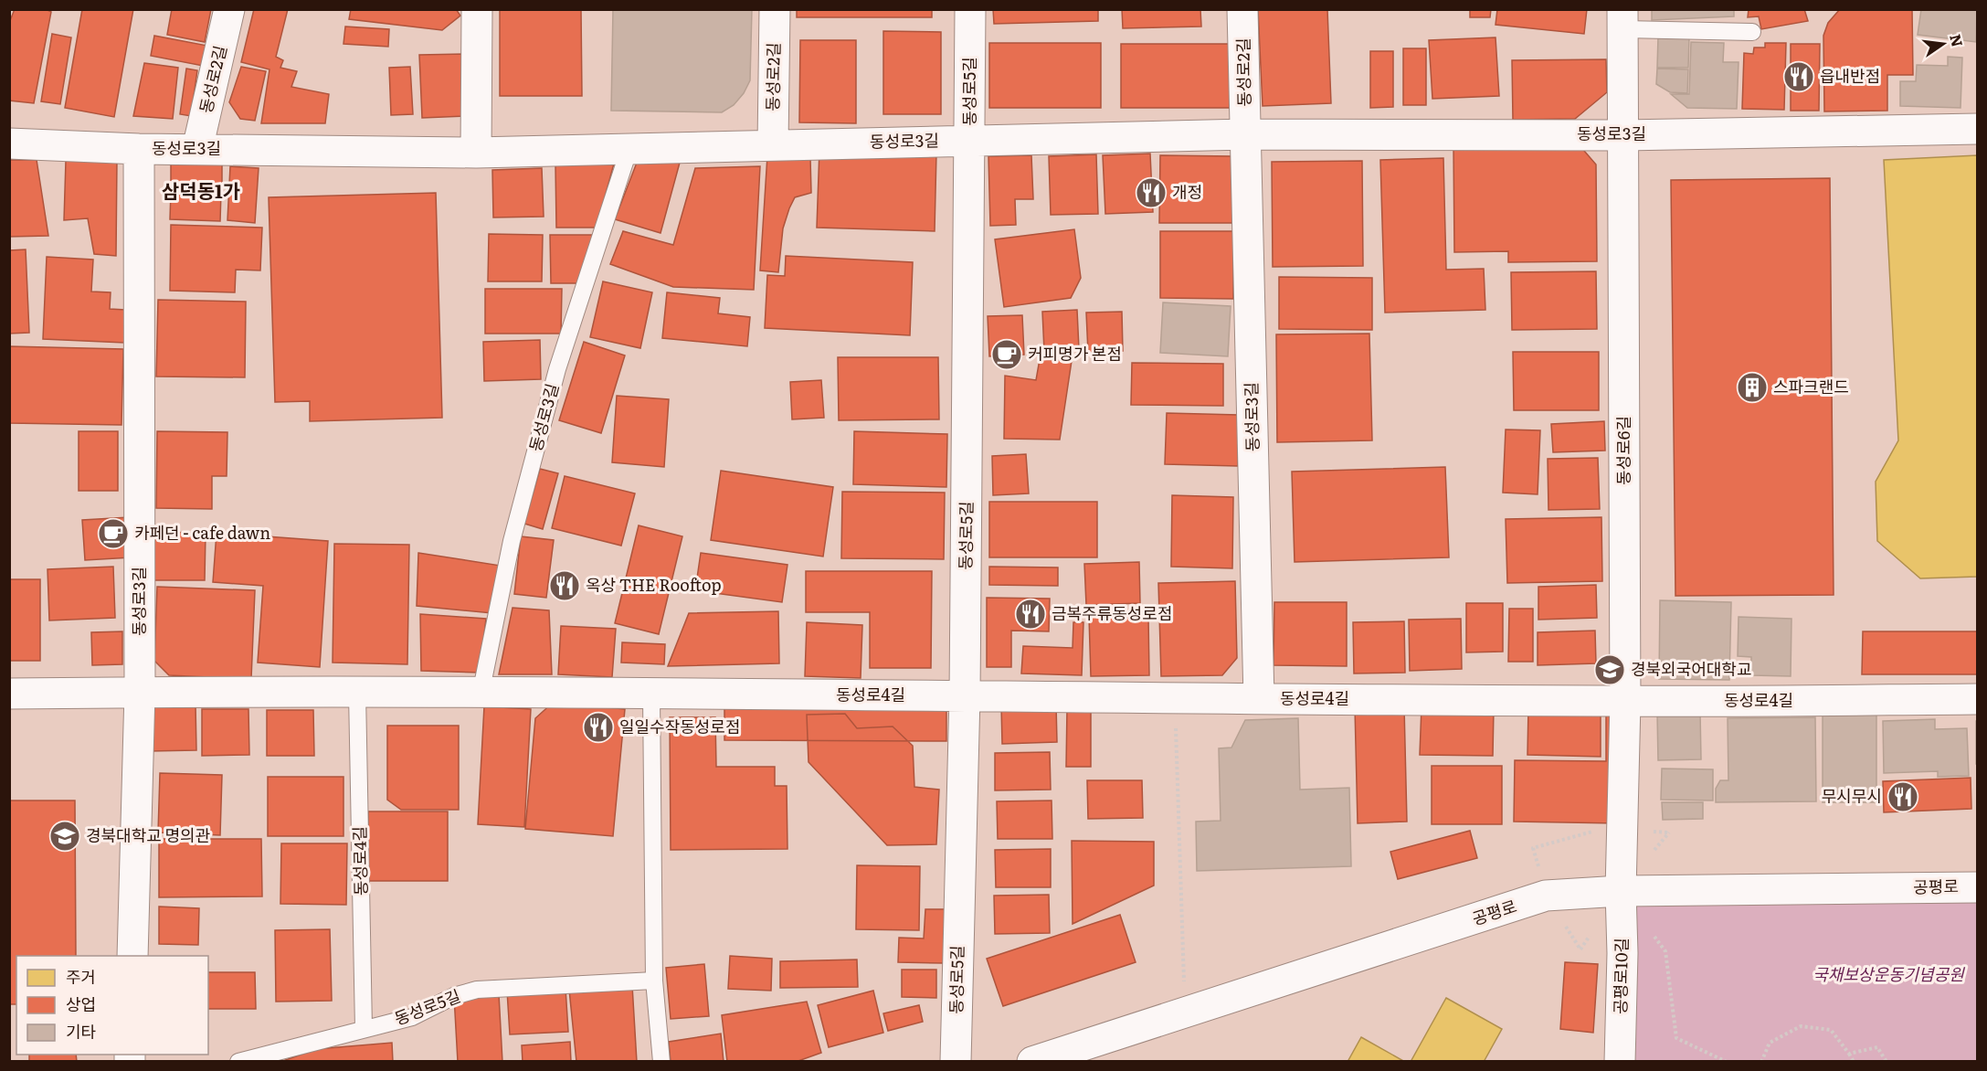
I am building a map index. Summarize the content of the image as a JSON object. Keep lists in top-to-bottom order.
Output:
{
  "streets": {
    "street": [
      "동성로2길",
      "동성로5길",
      "동성로3길",
      "동성로6길",
      "동성로4길",
      "공평로",
      "공평로10길"
    ]
  },
  "crossings": [
    ["동성로2길", "동성로3길"],
    ["동성로5길", "동성로3길"],
    ["동성로5길", "동성로4길"],
    ["동성로3길", "동성로6길"],
    ["동성로3길", "동성로4길"],
    ["동성로6길", "동성로4길"],
    ["동성로6길", "공평로"],
    ["동성로6길", "공평로10길"],
    ["공평로", "공평로10길"]
  ],
  "districts": ["삼덕동1가"],
  "parks": ["국채보상운동기념공원"],
  "places": {
    "restaurant": [
      "읍내반점",
      "개정",
      "옥상 THE Rooftop",
      "금복주류동성로점",
      "일일수작동성로점",
      "무시무시"
    ],
    "cafe": ["커피명가 본점", "카페던 - cafe dawn"],
    "building": ["스파크랜드"],
    "school or university": ["경북외국어대학교", "경북대학교 명의관"]
  },
  "legend": ["주거", "상업", "기타"],
  "north": "right"
}
